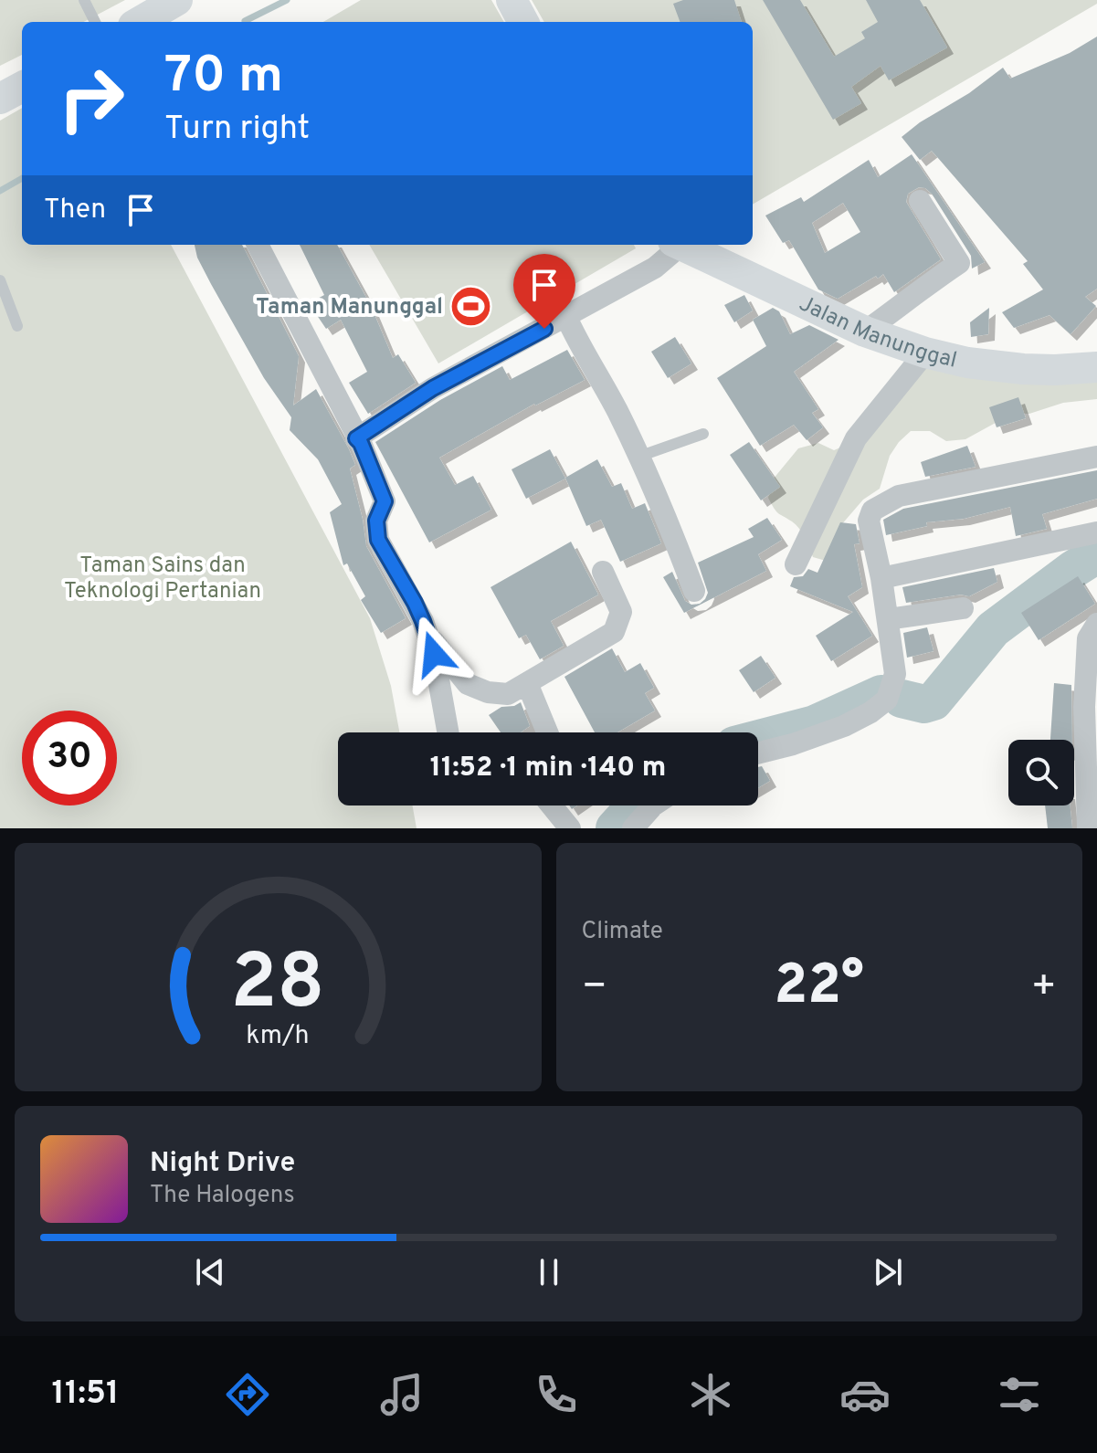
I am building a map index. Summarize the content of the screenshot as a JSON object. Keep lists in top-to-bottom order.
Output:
{
  "streets": {
    "street": ["Jalan Manunggal"]
  },
  "parks": ["Taman Sains dan Teknologi Pertanian"],
  "places": {
    "sports": ["Taman Manunggal"]
  },
  "page": {
    "turn": ["70 m", "Turn right"],
    "then": "Then",
    "limit": "30",
    "trip": "11:52 · 1 min · 140 m",
    "tile": "Climate",
    "heat": ["−", "22°", "+"],
    "song": ["Night Drive", "The Halogens"],
    "tabs": "11:51",
    "gauge": ["28", "km/h"]
  }
}
